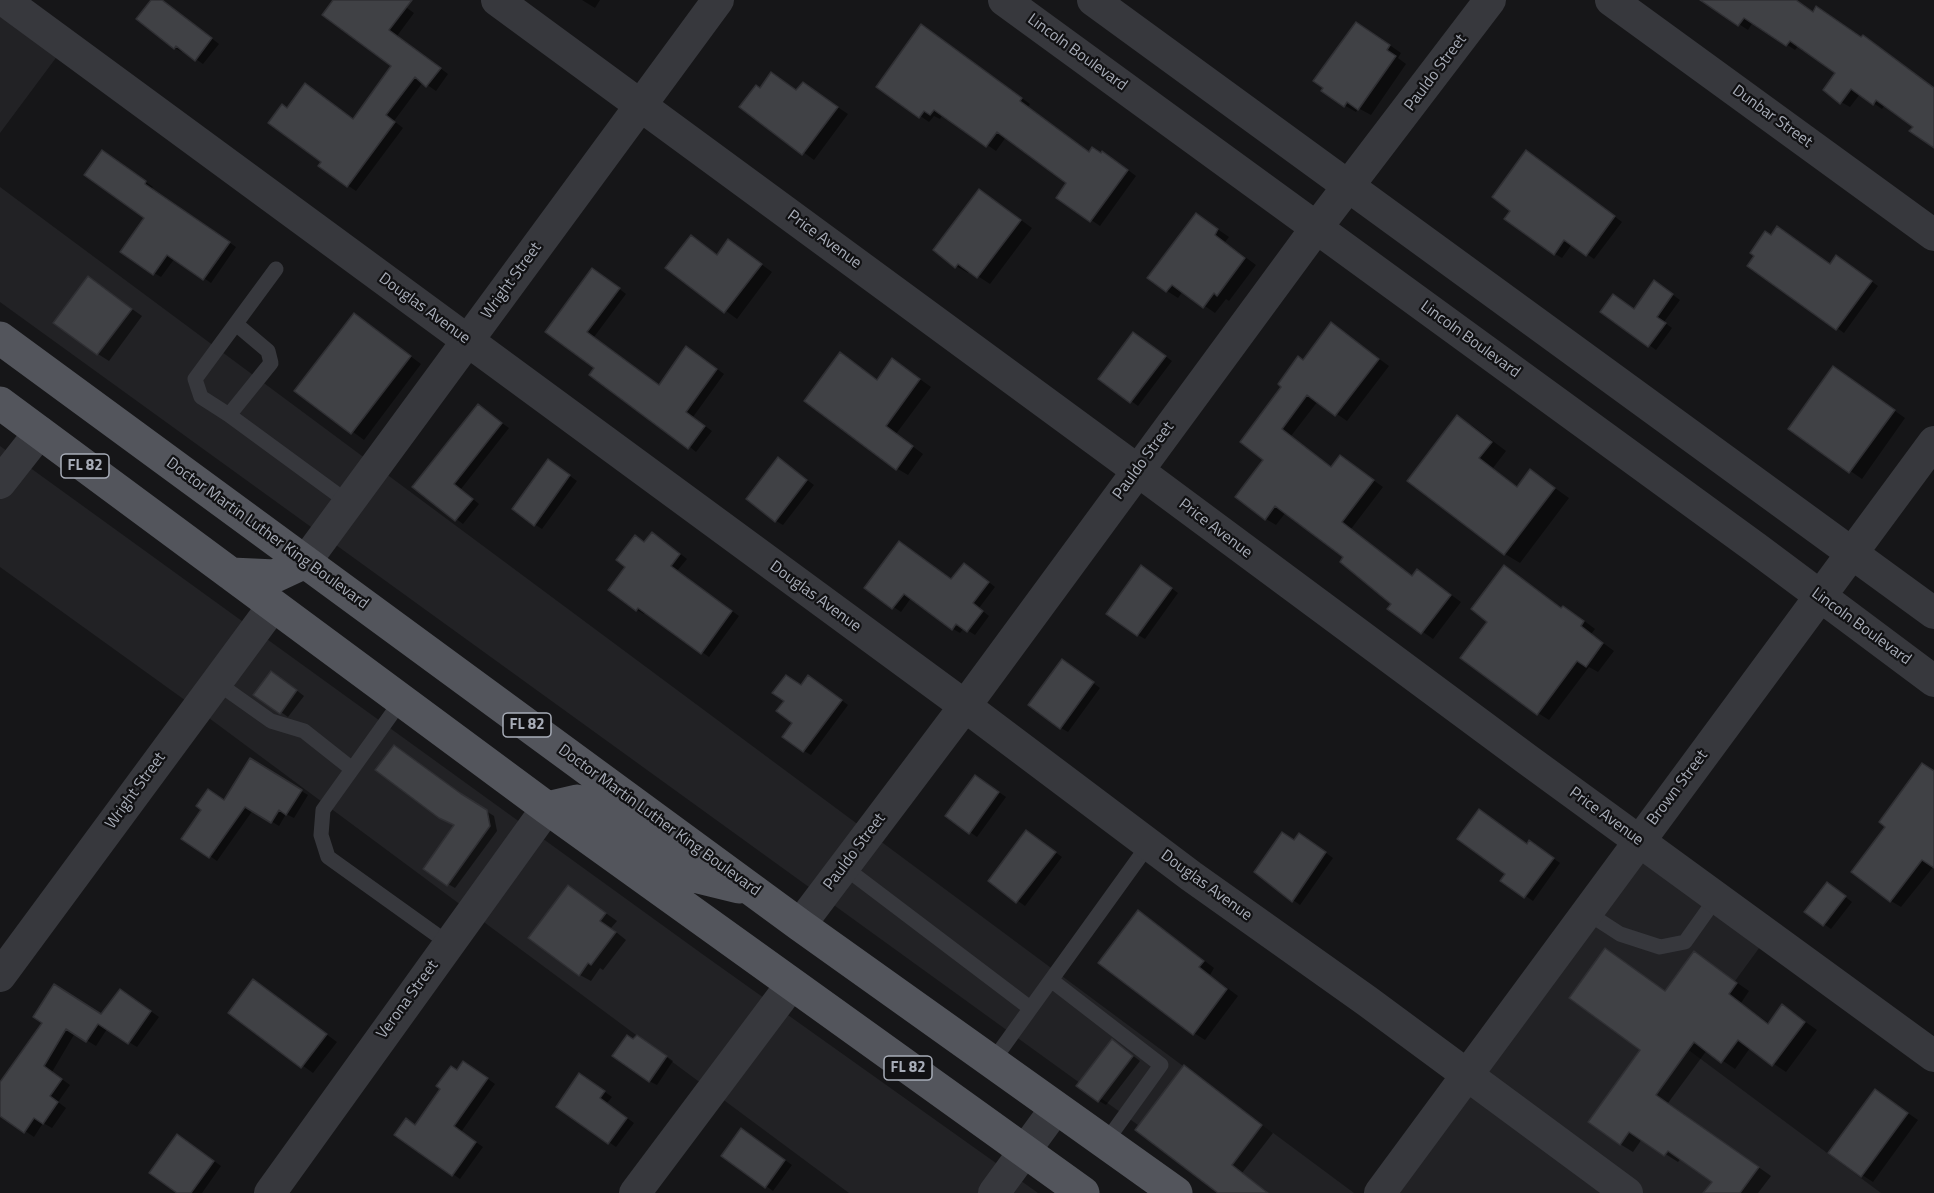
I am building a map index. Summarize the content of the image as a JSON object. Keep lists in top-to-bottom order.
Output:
{
  "streets": {
    "main road": ["FL 82", "Doctor Martin Luther King Boulevard"],
    "street": [
      "Lincoln Boulevard",
      "Pauldo Street",
      "Dunbar Street",
      "Price Avenue",
      "Wright Street",
      "Douglas Avenue",
      "Brown Street",
      "Verona Street"
    ]
  },
  "crossings": [
    ["Lincoln Boulevard", "Pauldo Street"],
    ["Lincoln Boulevard", "Brown Street"],
    ["Pauldo Street", "Price Avenue"],
    ["Pauldo Street", "Douglas Avenue"],
    ["Pauldo Street", "Doctor Martin Luther King Boulevard"],
    ["Price Avenue", "Wright Street"],
    ["Price Avenue", "Brown Street"],
    ["Wright Street", "Douglas Avenue"],
    ["Wright Street", "FL 82"],
    ["Wright Street", "Doctor Martin Luther King Boulevard"],
    ["Douglas Avenue", "Brown Street"],
    ["FL 82", "Verona Street"]
  ]
}
